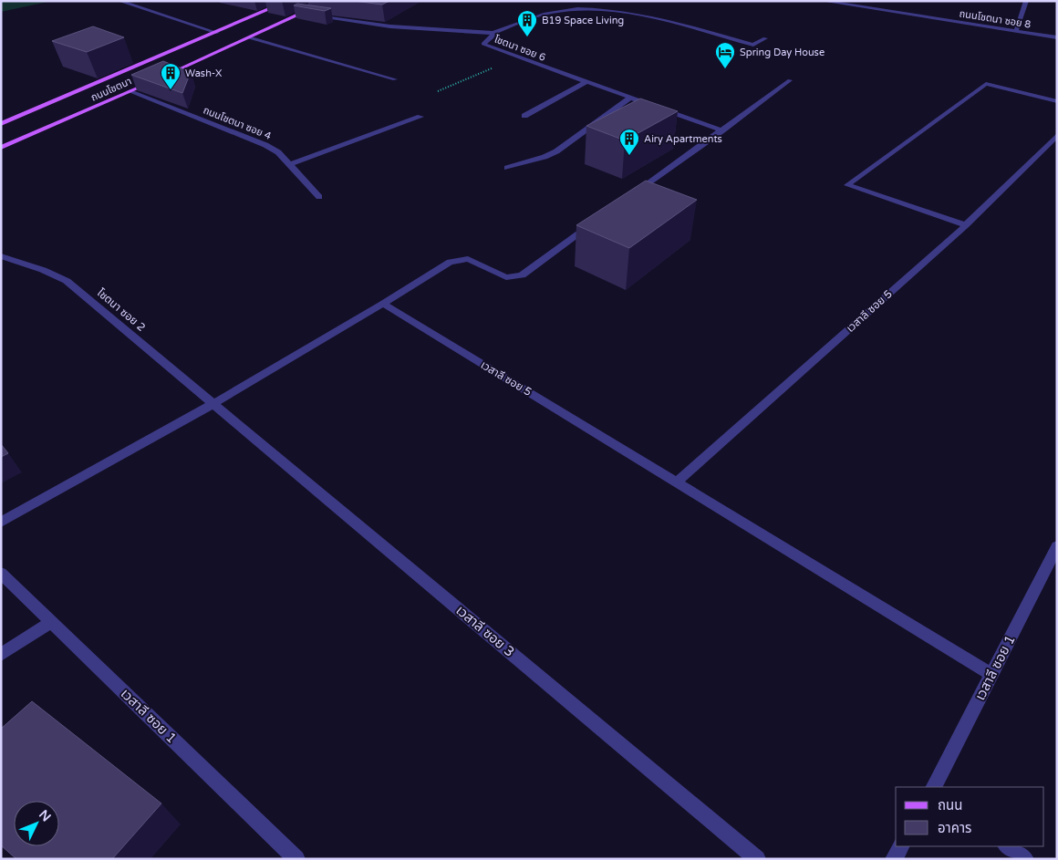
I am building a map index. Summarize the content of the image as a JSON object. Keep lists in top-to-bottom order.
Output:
{
  "streets": {
    "main road": ["ถนนโชตนา"],
    "street": [
      "ถนนโชตนา ซอย 8",
      "โชตนา ซอย 6",
      "ถนนโชตนา ซอย 4",
      "โชตนา ซอย 2",
      "เวสาลี ซอย 5",
      "เวสาลี ซอย 3",
      "เวสาลี ซอย 1"
    ]
  },
  "crossings": [
    ["ถนนโชตนา", "ถนนโชตนา ซอย 4"],
    ["โชตนา ซอย 2", "เวสาลี ซอย 3"],
    ["เวสาลี ซอย 5", "เวสาลี ซอย 1"]
  ],
  "places": {
    "building": ["B19 Space Living", "Wash-X", "Airy Apartments"],
    "hotel": ["Spring Day House"]
  },
  "legend": ["ถนน", "อาคาร"],
  "north": "top right"
}
